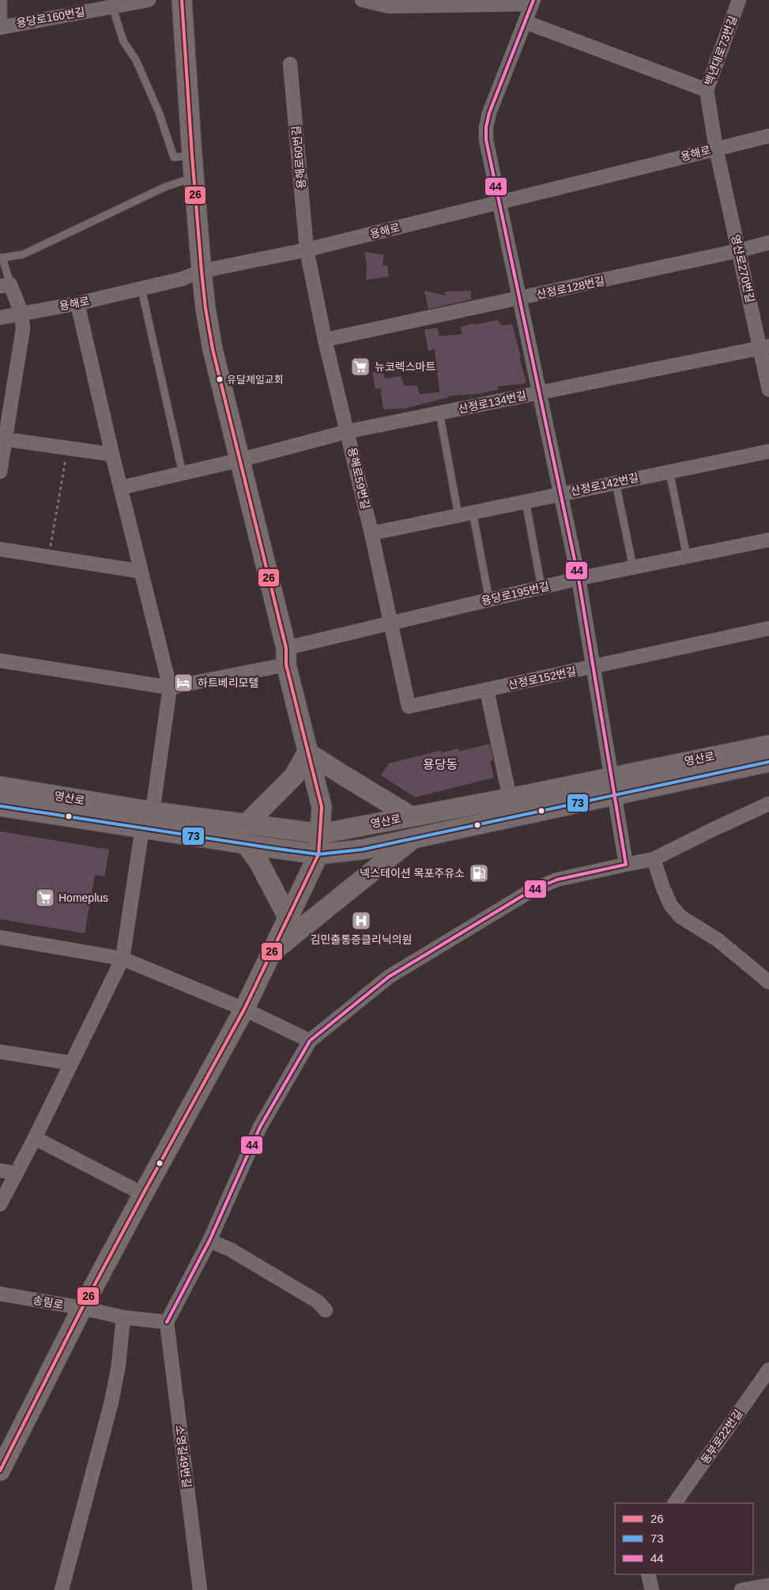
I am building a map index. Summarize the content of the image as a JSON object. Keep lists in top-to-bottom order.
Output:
{
  "streets": {
    "street": [
      "용당로160번길",
      "백년대로73번길",
      "용해로",
      "용해로60번길",
      "영산로270번길",
      "산정로128번길",
      "산정로134번길",
      "용해로59번길",
      "산정로142번길",
      "용당로195번길",
      "산정로152번길",
      "영산로",
      "송림로",
      "동부로22번길",
      "소영길49번길"
    ]
  },
  "crossings": [
    ["백년대로73번길", "용해로"],
    ["백년대로73번길", "영산로270번길"],
    ["용해로", "용해로60번길"],
    ["용해로", "영산로270번길"],
    ["용해로", "용해로59번길"],
    ["용해로60번길", "용해로59번길"],
    ["영산로270번길", "산정로128번길"],
    ["영산로270번길", "산정로134번길"],
    ["산정로128번길", "용해로59번길"],
    ["산정로134번길", "용해로59번길"],
    ["용해로59번길", "산정로142번길"],
    ["용해로59번길", "용당로195번길"],
    ["용해로59번길", "산정로152번길"],
    ["송림로", "소영길49번길"]
  ],
  "districts": ["용당동"],
  "places": {
    "supermarket": ["뉴코렉스마트", "Homeplus"],
    "other": ["유달제일교회"],
    "hotel": ["하트베리모텔"],
    "fuel station": ["넥스테이션 목포주유소"],
    "hospital": ["김민출통증클리닉의원"]
  },
  "lines": ["transit line 26", "transit line 44", "transit line 73"],
  "legend": ["26", "73", "44"]
}
